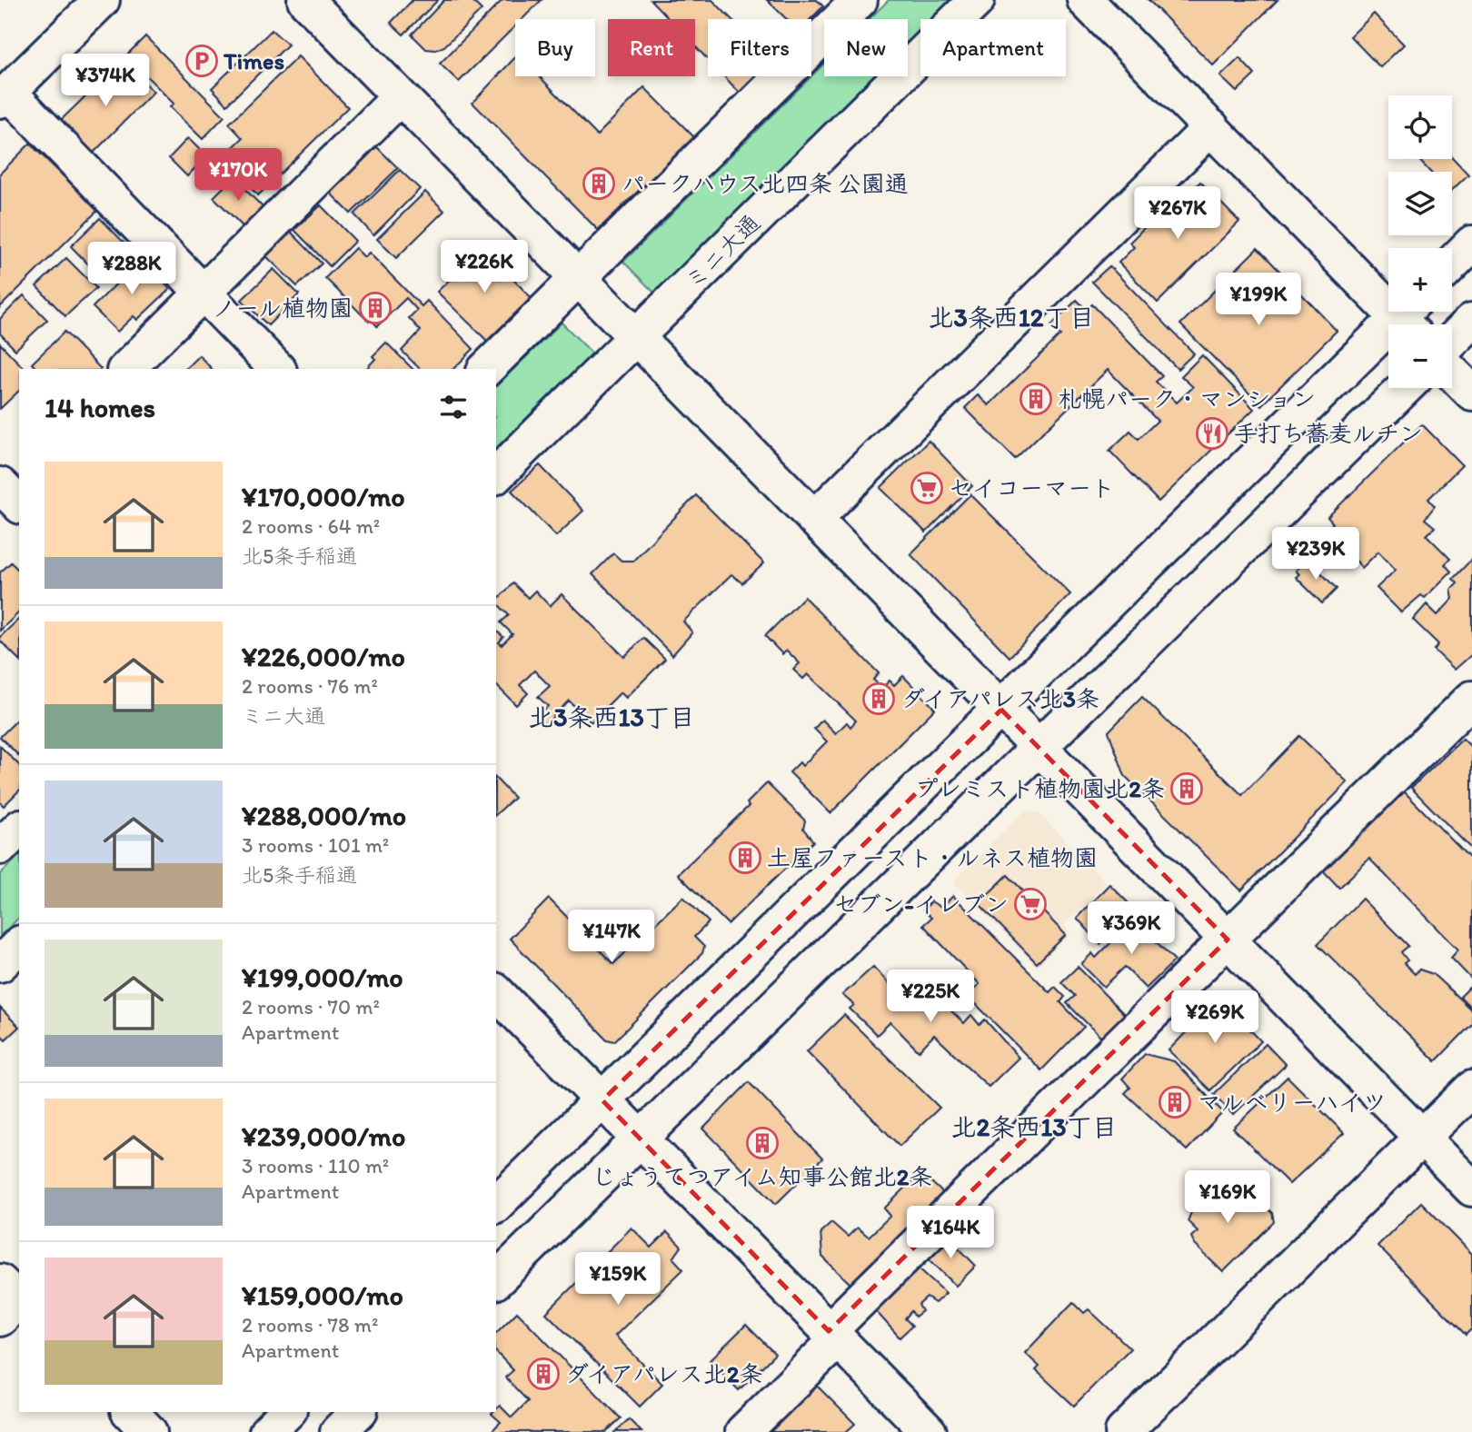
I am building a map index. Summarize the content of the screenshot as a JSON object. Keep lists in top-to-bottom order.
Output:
{
  "streets": {
    "street": ["ミニ大通"]
  },
  "districts": ["北3条西12丁目", "北3条西13丁目", "北2条西13丁目"],
  "places": {
    "parking": ["Times"],
    "building": [
      "パークハウス北四条 公園通",
      "ノール植物園",
      "札幌パーク・マンション",
      "ダイアパレス北3条",
      "プレミスト植物園北2条",
      "土屋ファースト・ルネス植物園",
      "マルベリーハイツ",
      "じょうてつアイム知事公館北2条",
      "ダイアパレス北2条"
    ],
    "restaurant": ["手打ち蕎麦ルチン"],
    "supermarket": ["セイコーマート", "セブン-イレブン"]
  },
  "page": {
    "chip": [
      "Buy",
      "Rent",
      "Filters",
      "New",
      "Apartment"
    ],
    "price": [
      "¥374K",
      "¥170K",
      "¥267K",
      "¥226K",
      "¥288K",
      "¥199K",
      "¥239K",
      "¥369K",
      "¥147K",
      "¥225K",
      "¥269K",
      "¥169K",
      "¥164K",
      "¥159K"
    ],
    "map_buttons": ["+", "−"],
    "heading": "14 homes",
    "list": [
      {
        "name": "¥170,000/mo",
        "note": "2 rooms · 64 m² · 北5条手稲通"
      },
      {
        "name": "¥226,000/mo",
        "note": "2 rooms · 76 m² · ミニ大通"
      },
      {
        "name": "¥288,000/mo",
        "note": "3 rooms · 101 m² · 北5条手稲通"
      },
      {
        "name": "¥199,000/mo",
        "note": "2 rooms · 70 m² · Apartment"
      },
      {
        "name": "¥239,000/mo",
        "note": "3 rooms · 110 m² · Apartment"
      },
      {
        "name": "¥159,000/mo",
        "note": "2 rooms · 78 m² · Apartment"
      }
    ]
  }
}
